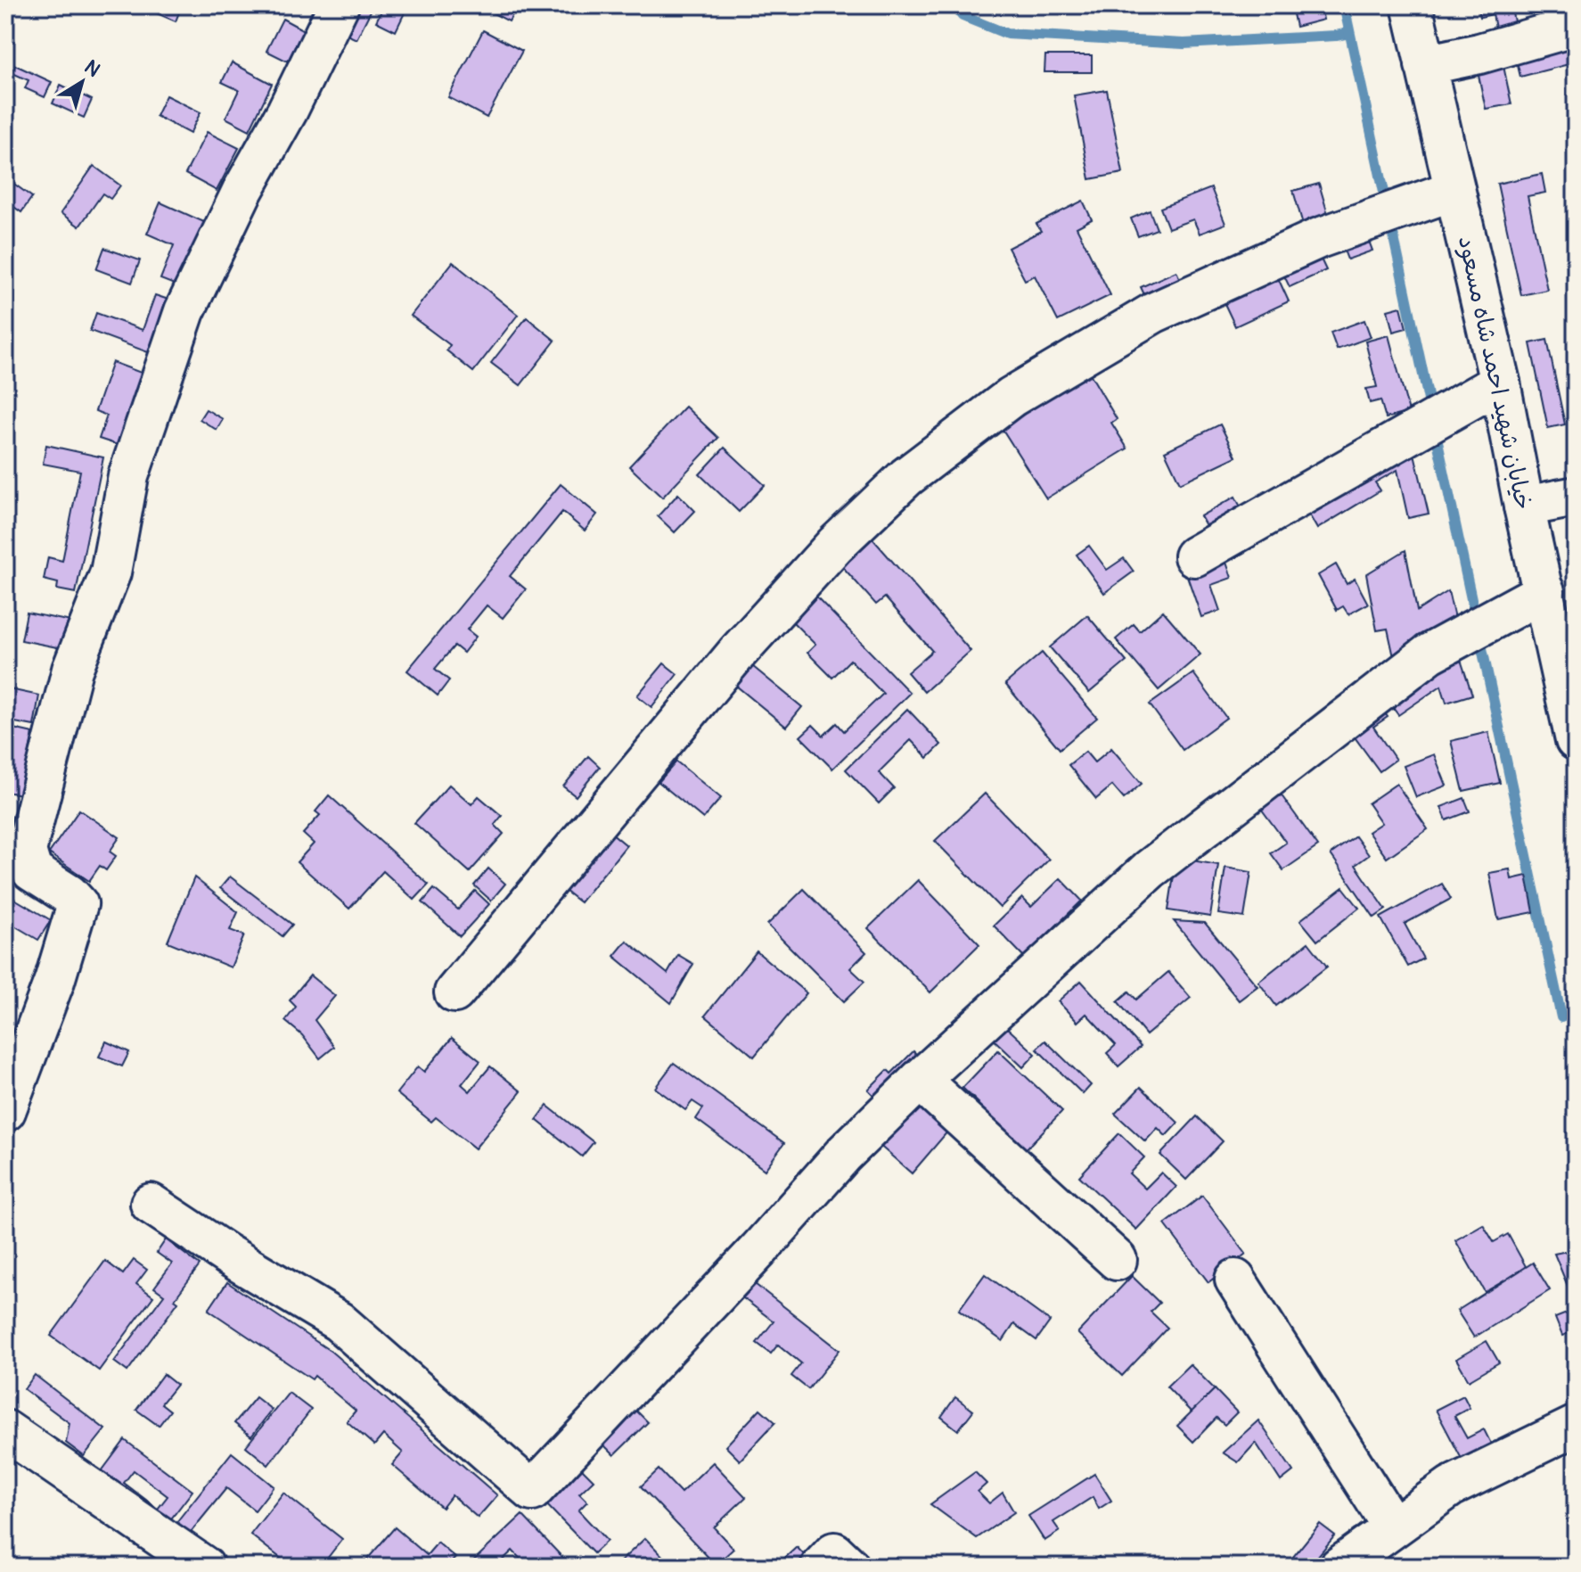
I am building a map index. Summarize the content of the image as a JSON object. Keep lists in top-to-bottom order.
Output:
{
  "streets": {
    "street": ["خیابان شهید احمد شاه مسعود"]
  },
  "north": "top right"
}
